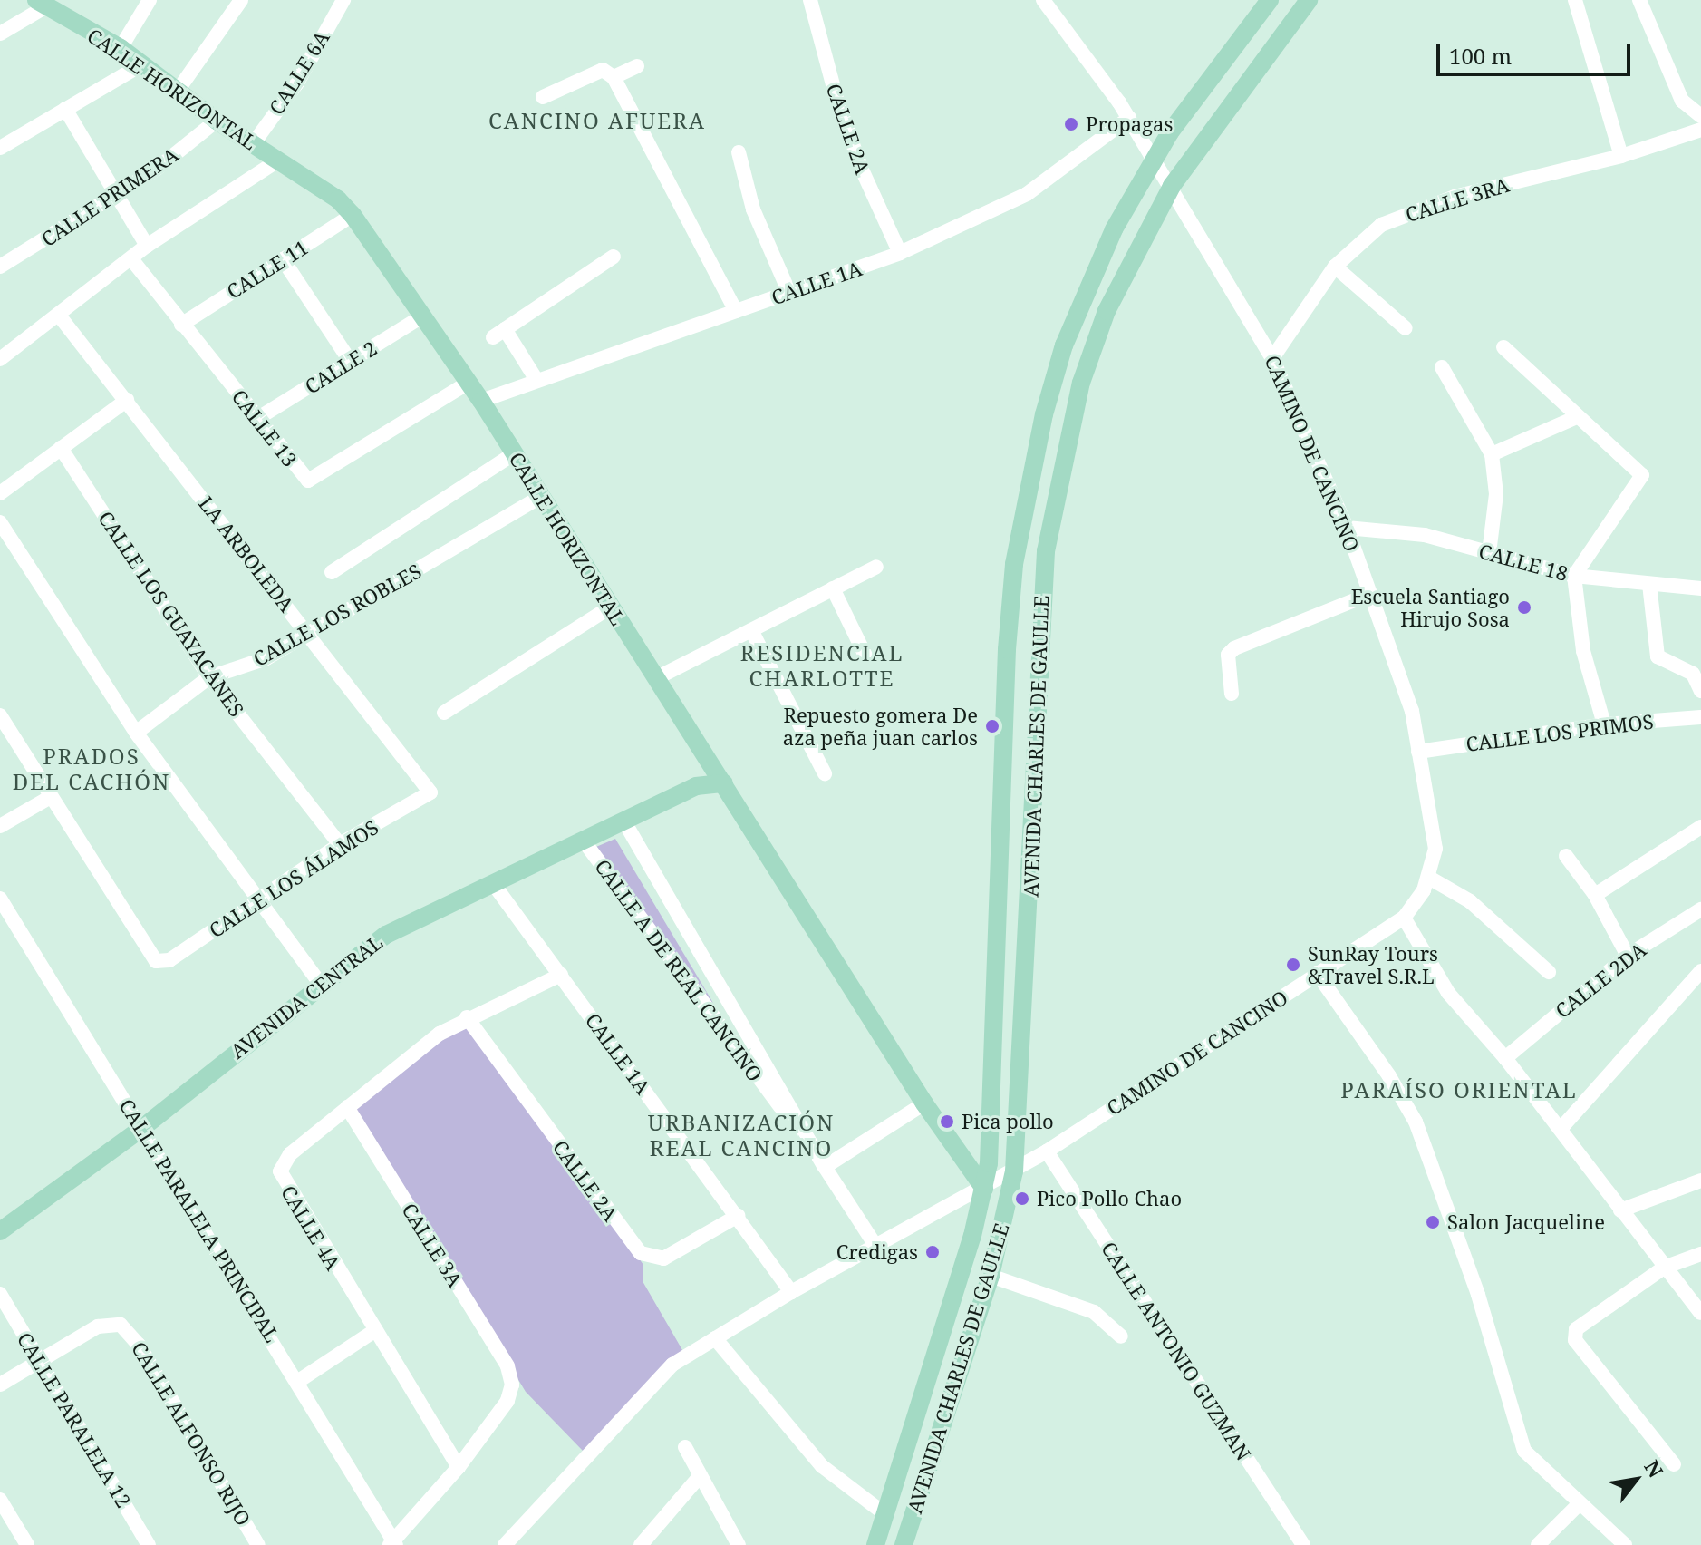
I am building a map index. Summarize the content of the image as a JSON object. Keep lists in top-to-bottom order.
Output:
{
  "streets": {
    "main road": ["CALLE HORIZONTAL", "AVENIDA CHARLES DE GAULLE", "AVENIDA CENTRAL"],
    "street": [
      "CALLE 6A",
      "CALLE 2A",
      "CALLE PRIMERA",
      "CALLE 3RA",
      "CALLE 11",
      "CALLE 1A",
      "CALLE 2",
      "CALLE 13",
      "CAMINO DE CANCINO",
      "LA ARBOLEDA",
      "CALLE 18",
      "CALLE LOS GUAYACANES",
      "CALLE LOS ROBLES",
      "CALLE LOS PRIMOS",
      "CALLE LOS ÁLAMOS",
      "CALLE A DE REAL CANCINO",
      "CALLE 2DA",
      "CALLE PARALELA PRINCIPAL",
      "CALLE 4A",
      "CALLE 3A",
      "CALLE ANTONIO GUZMAN",
      "CALLE PARALELA 12",
      "CALLE ALFONSO RIJO"
    ]
  },
  "crossings": [
    ["CALLE 6A", "CALLE HORIZONTAL"],
    ["CALLE HORIZONTAL", "CALLE PRIMERA"],
    ["CALLE HORIZONTAL", "CALLE 11"],
    ["CALLE HORIZONTAL", "CALLE 1A"],
    ["CALLE HORIZONTAL", "CALLE 2"],
    ["CALLE HORIZONTAL", "CALLE 13"],
    ["CALLE HORIZONTAL", "CALLE LOS ROBLES"],
    ["CALLE HORIZONTAL", "AVENIDA CHARLES DE GAULLE"],
    ["CALLE HORIZONTAL", "AVENIDA CENTRAL"],
    ["CALLE 2A", "CALLE 1A"],
    ["CALLE 2A", "CALLE 4A"],
    ["CALLE 3RA", "CAMINO DE CANCINO"],
    ["CALLE 11", "CALLE 13"],
    ["CALLE 1A", "CAMINO DE CANCINO"],
    ["CALLE 1A", "AVENIDA CENTRAL"],
    ["CALLE 1A", "CALLE 4A"],
    ["CALLE 2", "CALLE 13"],
    ["CAMINO DE CANCINO", "CALLE 18"],
    ["CAMINO DE CANCINO", "CALLE LOS PRIMOS"],
    ["CAMINO DE CANCINO", "AVENIDA CHARLES DE GAULLE"],
    ["CAMINO DE CANCINO", "CALLE ANTONIO GUZMAN"],
    ["LA ARBOLEDA", "CALLE LOS ROBLES"],
    ["LA ARBOLEDA", "CALLE LOS ÁLAMOS"],
    ["CALLE LOS GUAYACANES", "CALLE LOS ROBLES"],
    ["CALLE LOS GUAYACANES", "CALLE LOS ÁLAMOS"],
    ["CALLE A DE REAL CANCINO", "AVENIDA CENTRAL"],
    ["AVENIDA CENTRAL", "CALLE PARALELA PRINCIPAL"],
    ["CALLE 4A", "CALLE 3A"],
    ["CALLE PARALELA 12", "CALLE ALFONSO RIJO"]
  ],
  "districts": [
    "CANCINO AFUERA",
    "RESIDENCIAL CHARLOTTE",
    "PRADOS DEL CACHÓN",
    "PARAÍSO ORIENTAL",
    "URBANIZACIÓN REAL CANCINO"
  ],
  "places": [
    "Propagas",
    "Escuela Santiago Hirujo Sosa",
    "Repuesto gomera De aza peña juan carlos",
    "SunRay Tours &Travel S.R.L",
    "Pica pollo",
    "Pico Pollo Chao",
    "Salon Jacqueline",
    "Credigas"
  ],
  "scale_bar": "100 m",
  "north": "top right"
}
